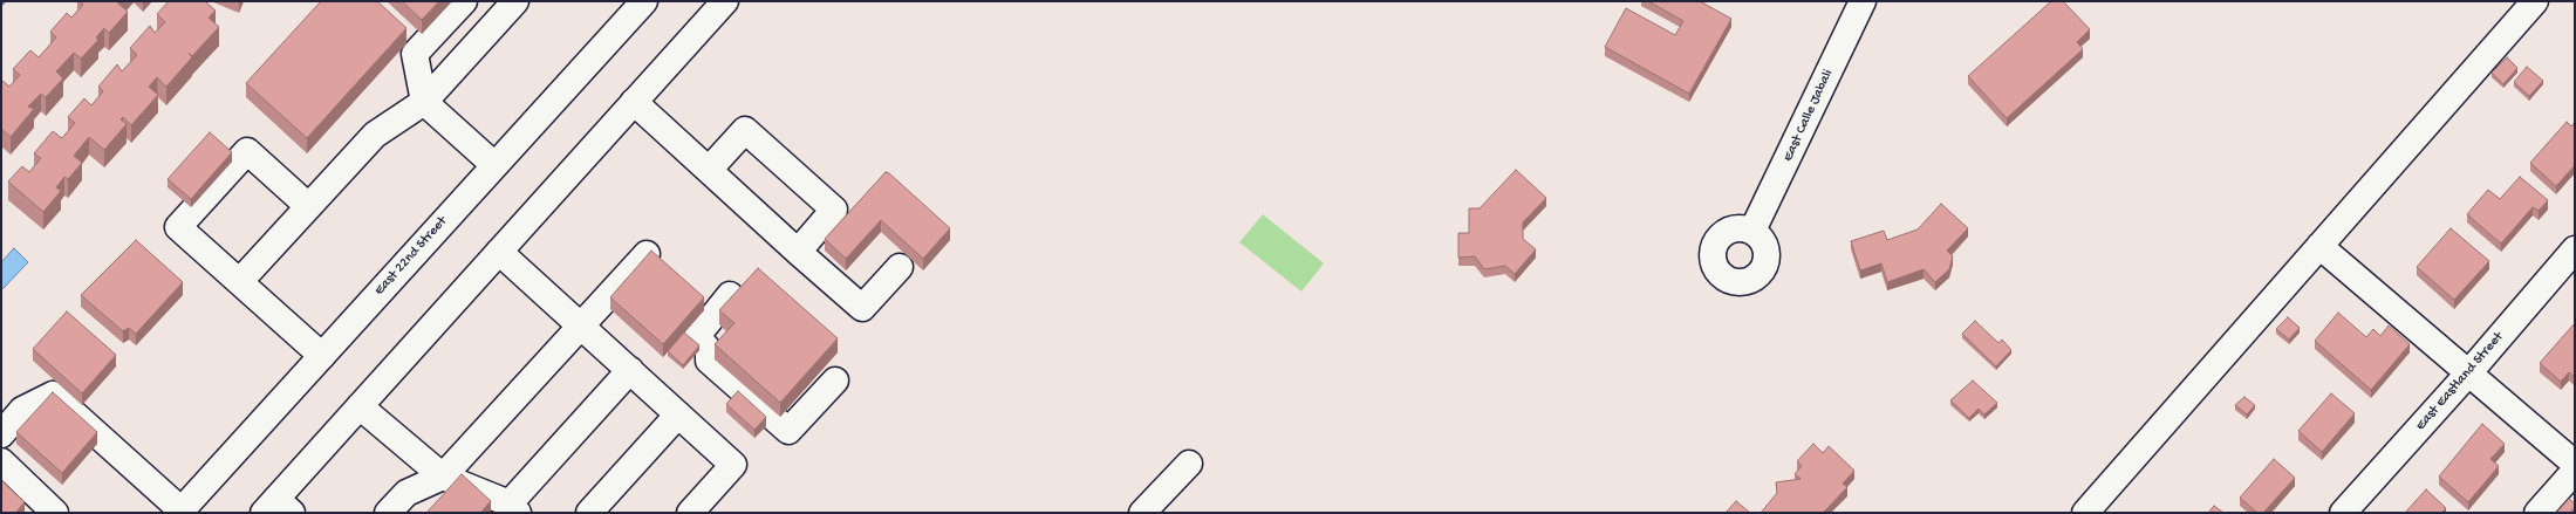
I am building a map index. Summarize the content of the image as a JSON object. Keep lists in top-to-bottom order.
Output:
{
  "streets": {
    "main road": ["East Calle Jabali", "East 22nd Street", "East Eastland Street"]
  }
}
